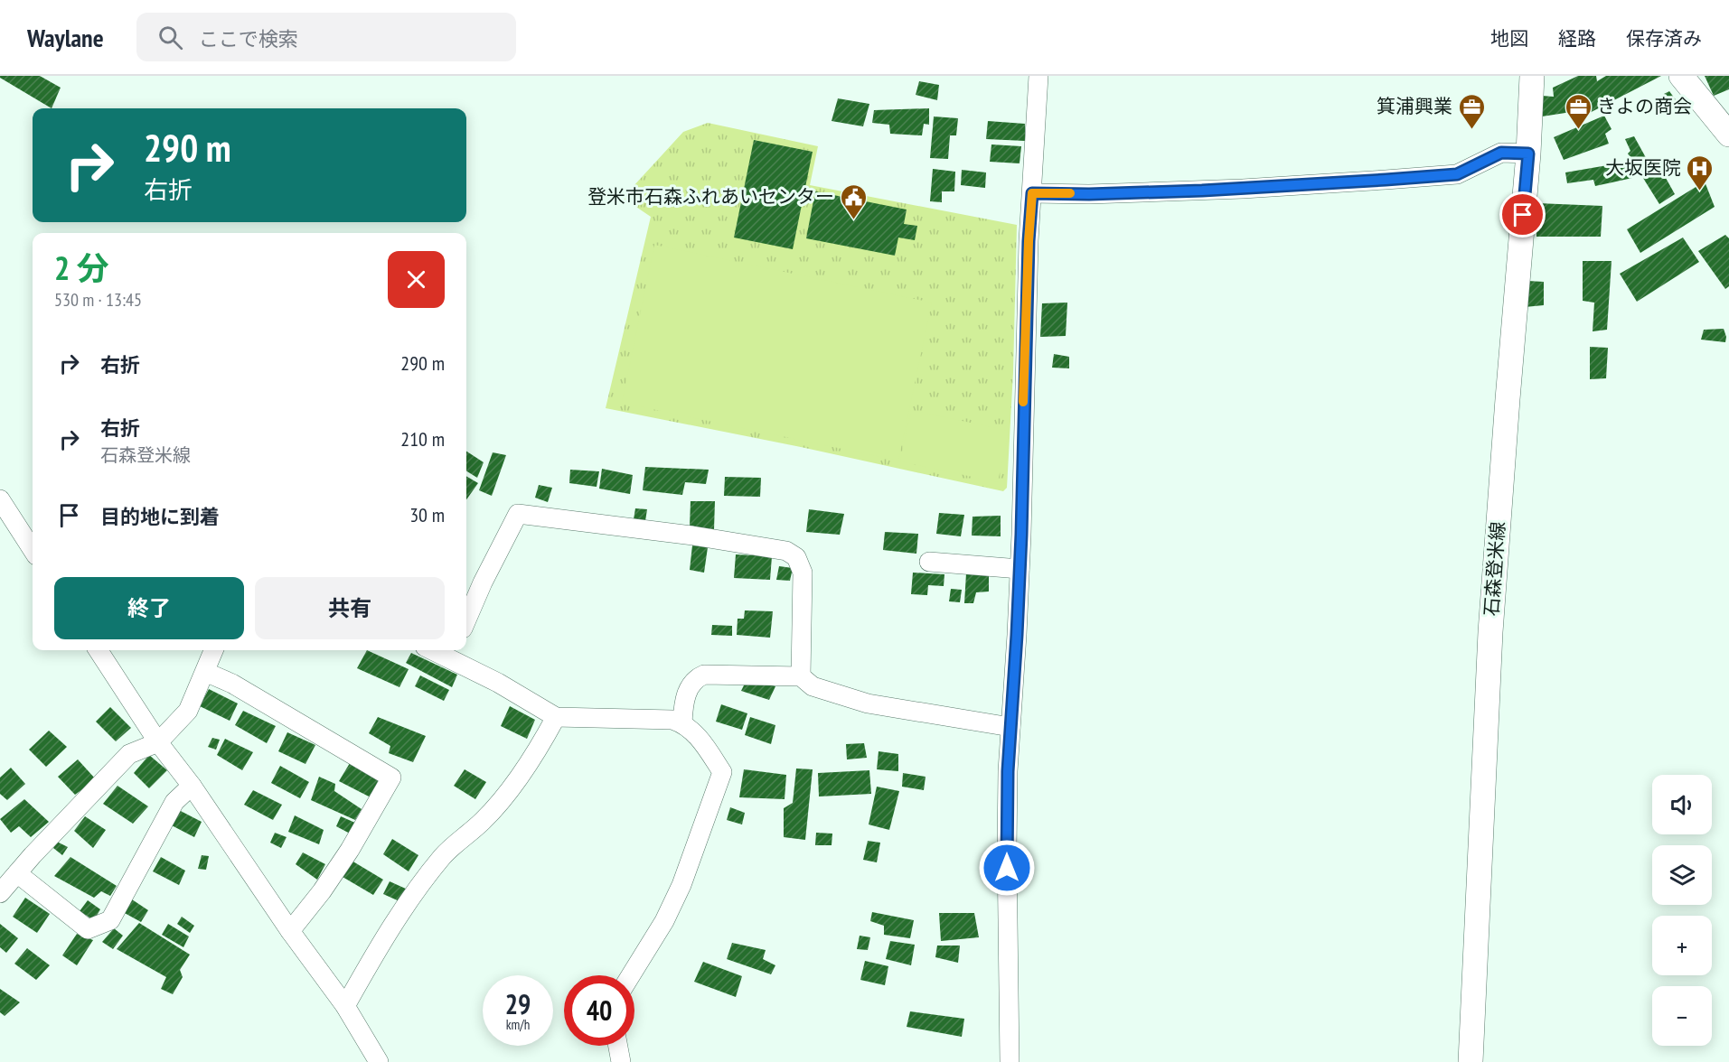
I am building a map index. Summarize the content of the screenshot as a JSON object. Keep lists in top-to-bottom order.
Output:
{
  "streets": {
    "main road": ["石森登米線"]
  },
  "places": {
    "office": ["箕浦興業", "きよの商会"],
    "hospital": ["大坂医院"],
    "public building": ["登米市石森ふれあいセンター"]
  },
  "page": {
    "header": "Waylane",
    "search": "ここで検索",
    "nav": ["地図", "経路", "保存済み"],
    "turn": ["290 m", "右折"],
    "heading": ["2 分", "530 m · 13:45"],
    "list": [
      {
        "name": "右折",
        "value": "290 m"
      },
      {
        "name": "右折",
        "note": "石森登米線",
        "value": "210 m"
      },
      {
        "name": "目的地に到着",
        "value": "30 m"
      }
    ],
    "buttons": ["終了", "共有"],
    "map_buttons": ["+", "−"],
    "speed": "29 km/h",
    "limit": "40"
  }
}
